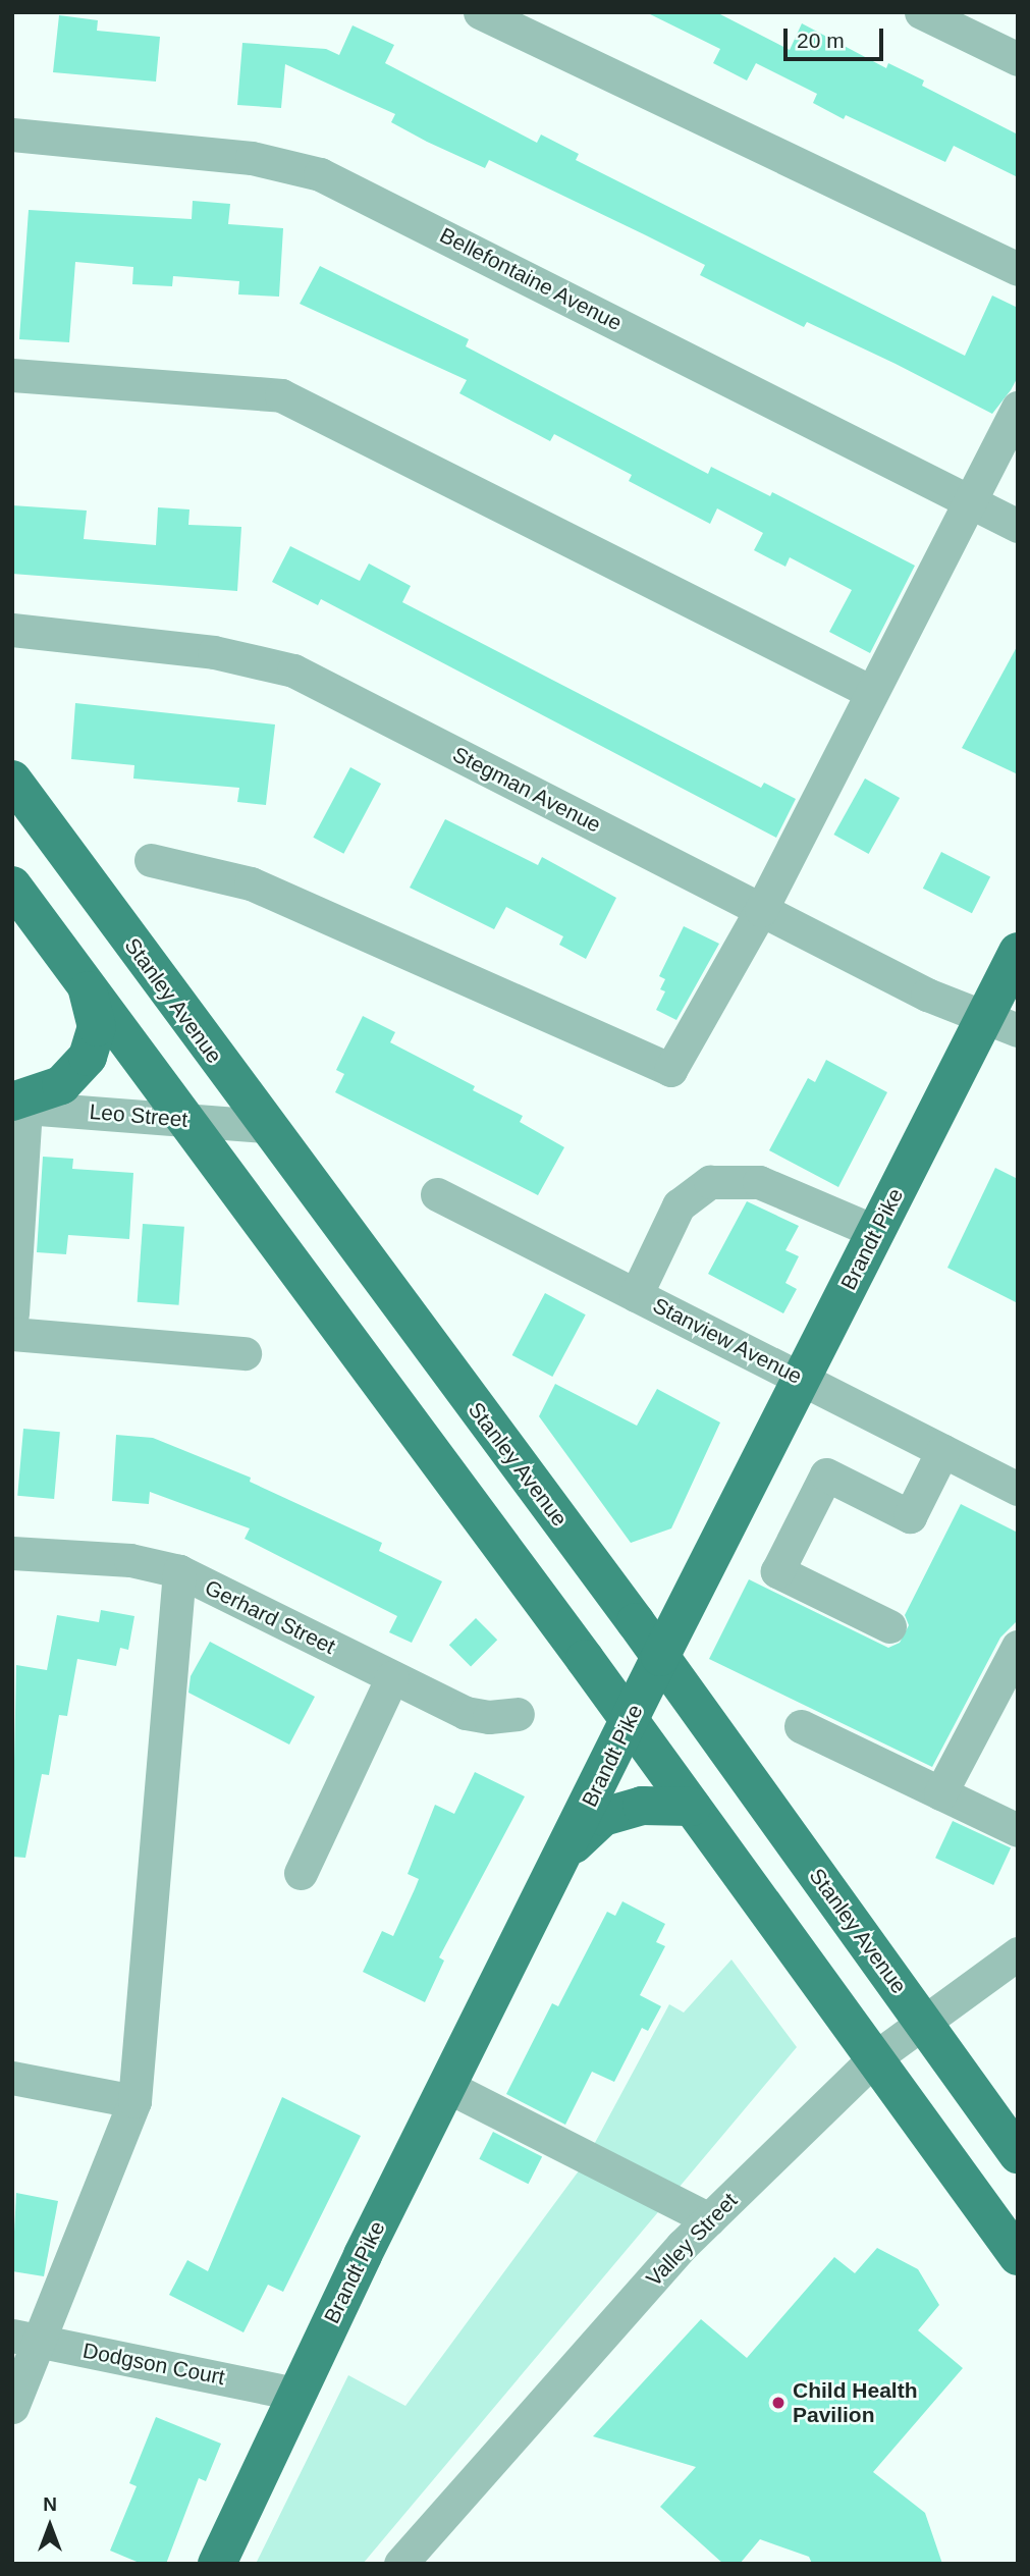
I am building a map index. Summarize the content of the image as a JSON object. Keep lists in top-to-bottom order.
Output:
{
  "streets": {
    "main road": ["Stanley Avenue", "Brandt Pike"],
    "street": [
      "Bellefontaine Avenue",
      "Stegman Avenue",
      "Leo Street",
      "Stanview Avenue",
      "Gerhard Street",
      "Valley Street",
      "Dodgson Court"
    ]
  },
  "crossings": [
    ["Stegman Avenue", "Brandt Pike"],
    ["Stanley Avenue", "Leo Street"],
    ["Stanley Avenue", "Brandt Pike"],
    ["Stanley Avenue", "Valley Street"],
    ["Brandt Pike", "Stanview Avenue"],
    ["Brandt Pike", "Dodgson Court"]
  ],
  "places": ["Child Health Pavilion"],
  "scale_bar": "20 m",
  "north": "top"
}
